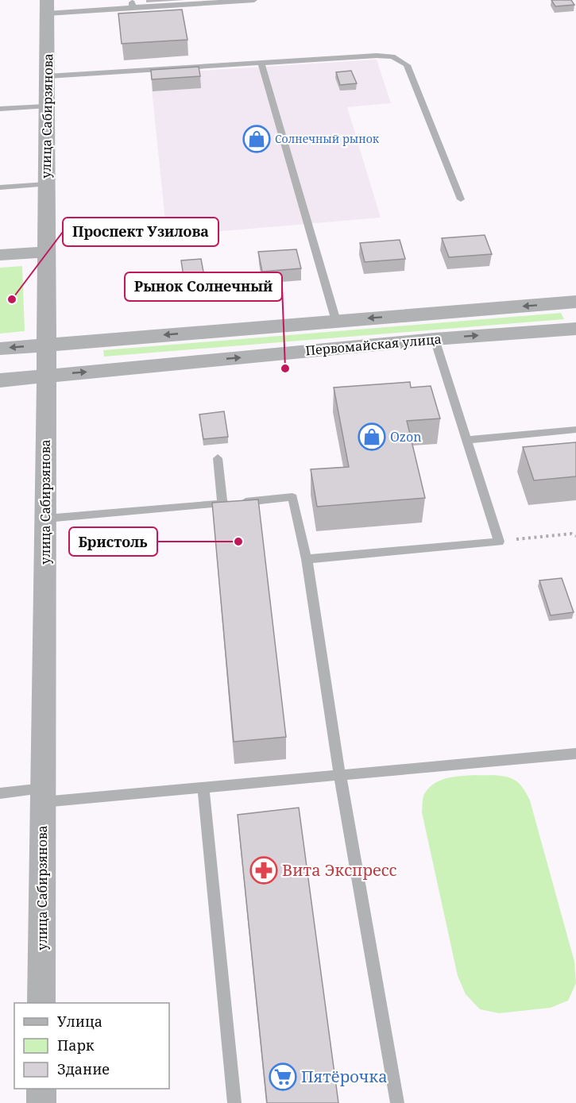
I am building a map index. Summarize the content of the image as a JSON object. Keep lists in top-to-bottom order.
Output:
{
  "streets": {
    "street": ["улица Сабирзянова", "Первомайская улица"]
  },
  "crossings": [
    ["улица Сабирзянова", "Первомайская улица"]
  ],
  "places": {
    "shop": ["Солнечный рынок", "Ozon"],
    "other": ["Проспект Узилова", "Рынок Солнечный", "Бристоль"],
    "pharmacy": ["Вита Экспресс"],
    "supermarket": ["Пятёрочка"]
  },
  "legend": ["Улица", "Парк", "Здание"]
}
